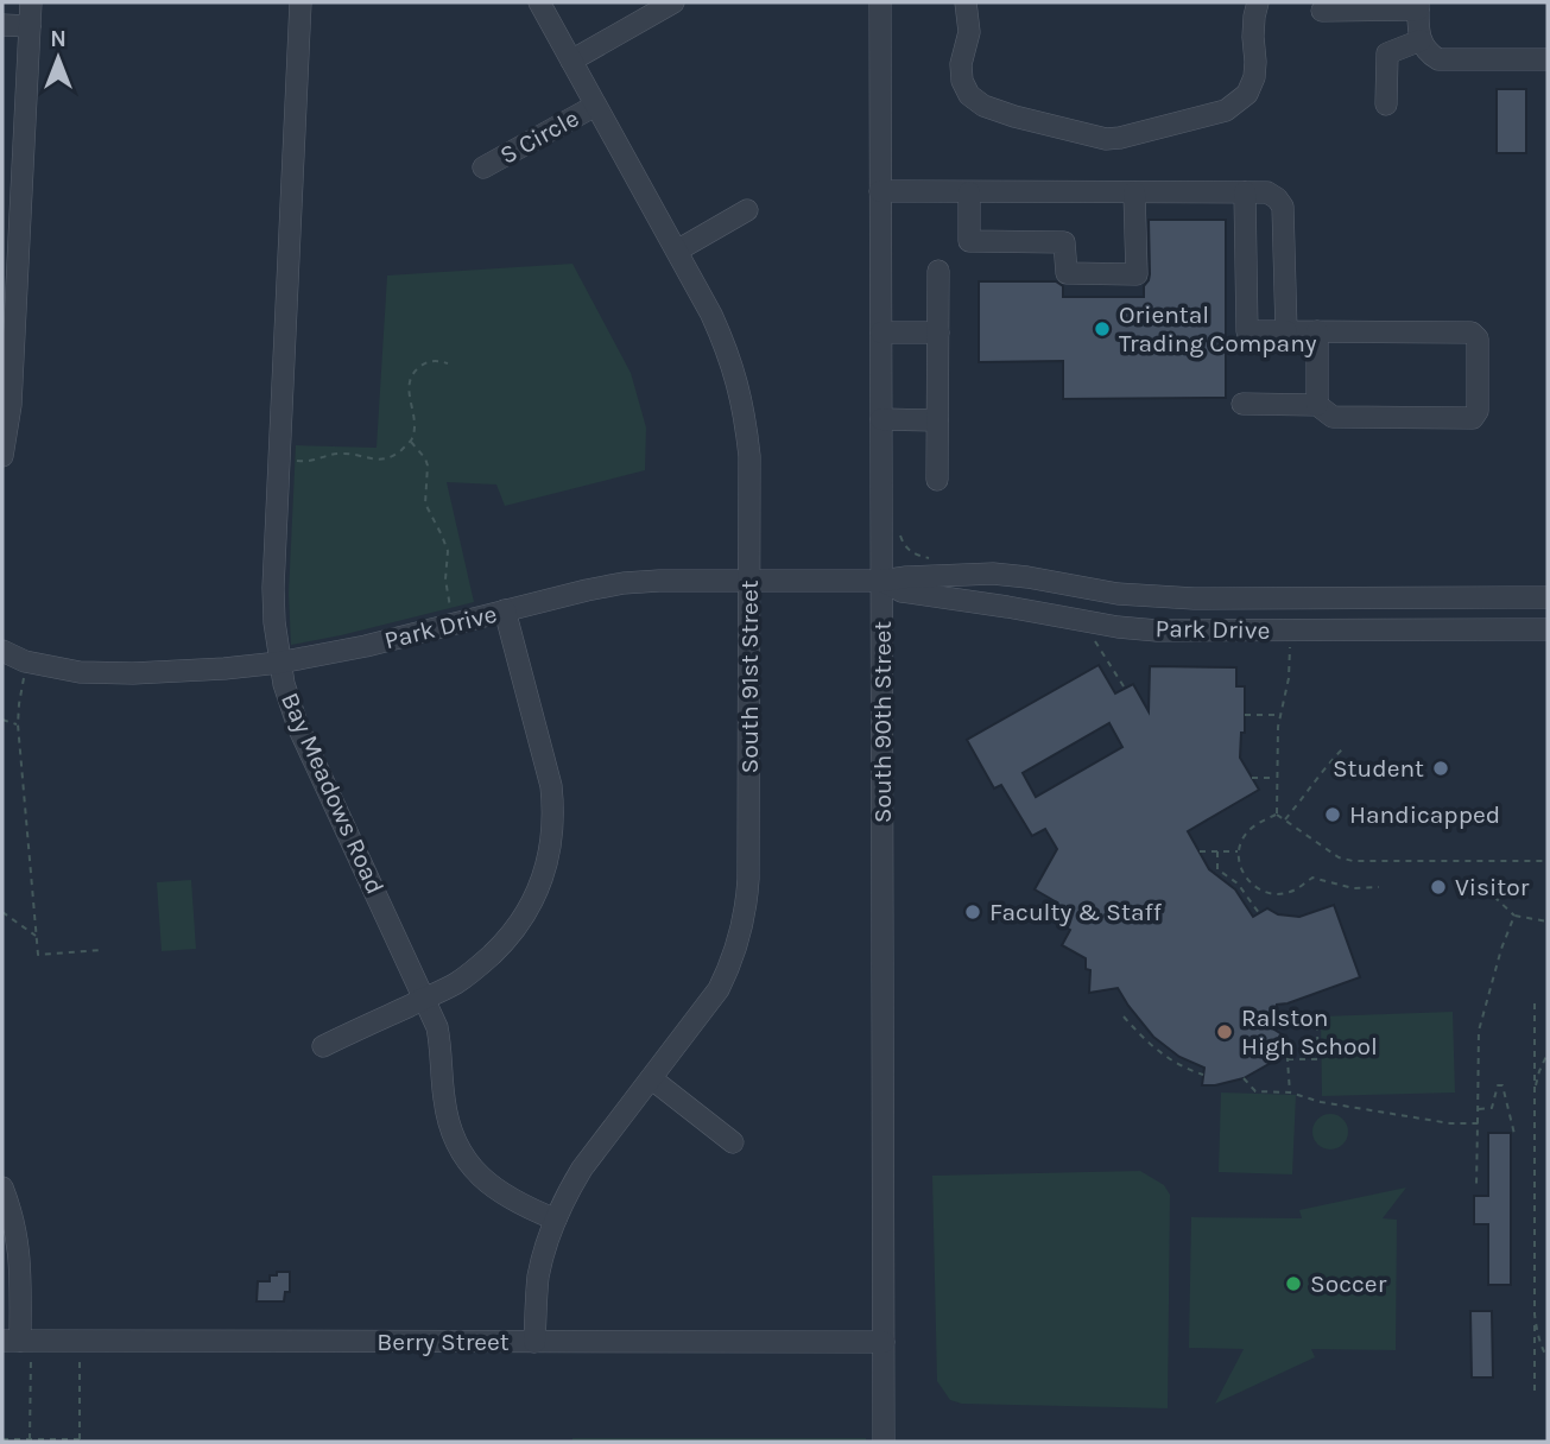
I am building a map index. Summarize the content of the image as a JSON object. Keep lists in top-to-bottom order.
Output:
{
  "streets": {
    "street": [
      "S Circle",
      "Park Drive",
      "South 91st Street",
      "South 90th Street",
      "Bay Meadows Road",
      "Berry Street"
    ]
  },
  "crossings": [
    ["S Circle", "South 91st Street"],
    ["Park Drive", "South 91st Street"],
    ["Park Drive", "South 90th Street"],
    ["Park Drive", "Bay Meadows Road"],
    ["South 91st Street", "Bay Meadows Road"],
    ["South 91st Street", "Berry Street"],
    ["South 90th Street", "Berry Street"]
  ],
  "places": [
    "Oriental Trading Company",
    "Student",
    "Handicapped",
    "Visitor",
    "Faculty & Staff",
    "Ralston High School",
    "Soccer"
  ],
  "north": "top"
}
